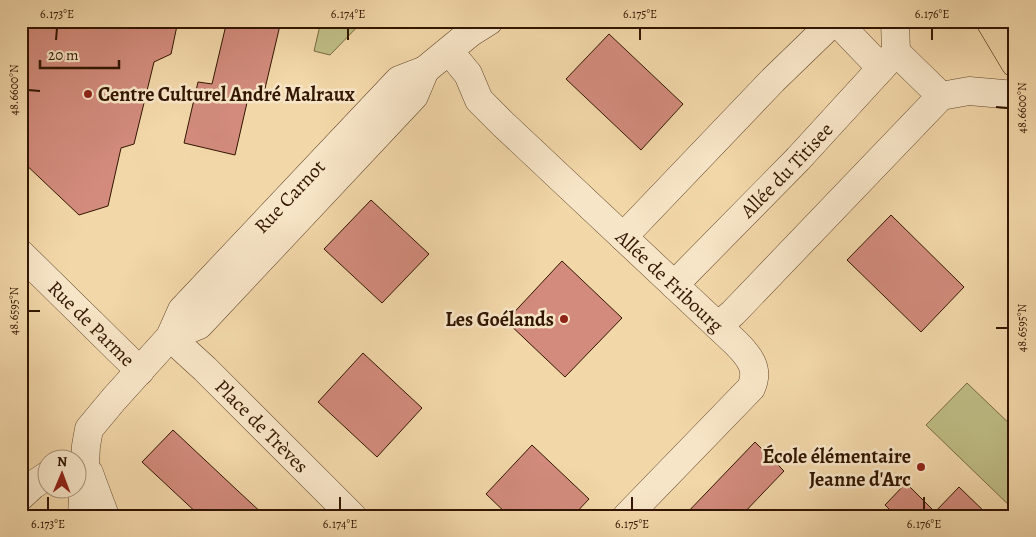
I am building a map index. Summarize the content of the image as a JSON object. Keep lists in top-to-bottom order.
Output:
{
  "streets": {
    "street": [
      "Allée du Titisee",
      "Rue Carnot",
      "Allée de Fribourg",
      "Rue de Parme",
      "Place de Trèves"
    ]
  },
  "crossings": [
    ["Allée du Titisee", "Allée de Fribourg"],
    ["Rue Carnot", "Allée de Fribourg"],
    ["Rue Carnot", "Rue de Parme"],
    ["Rue Carnot", "Place de Trèves"]
  ],
  "places": ["Centre Culturel André Malraux", "Les Goélands", "École élémentaire Jeanne d'Arc"],
  "scale_bar": "20 m",
  "north": "top",
  "coordinates": [
    "6.173°E",
    "6.174°E",
    "6.175°E",
    "6.176°E",
    "48.6600°N",
    "48.6595°N"
  ]
}
